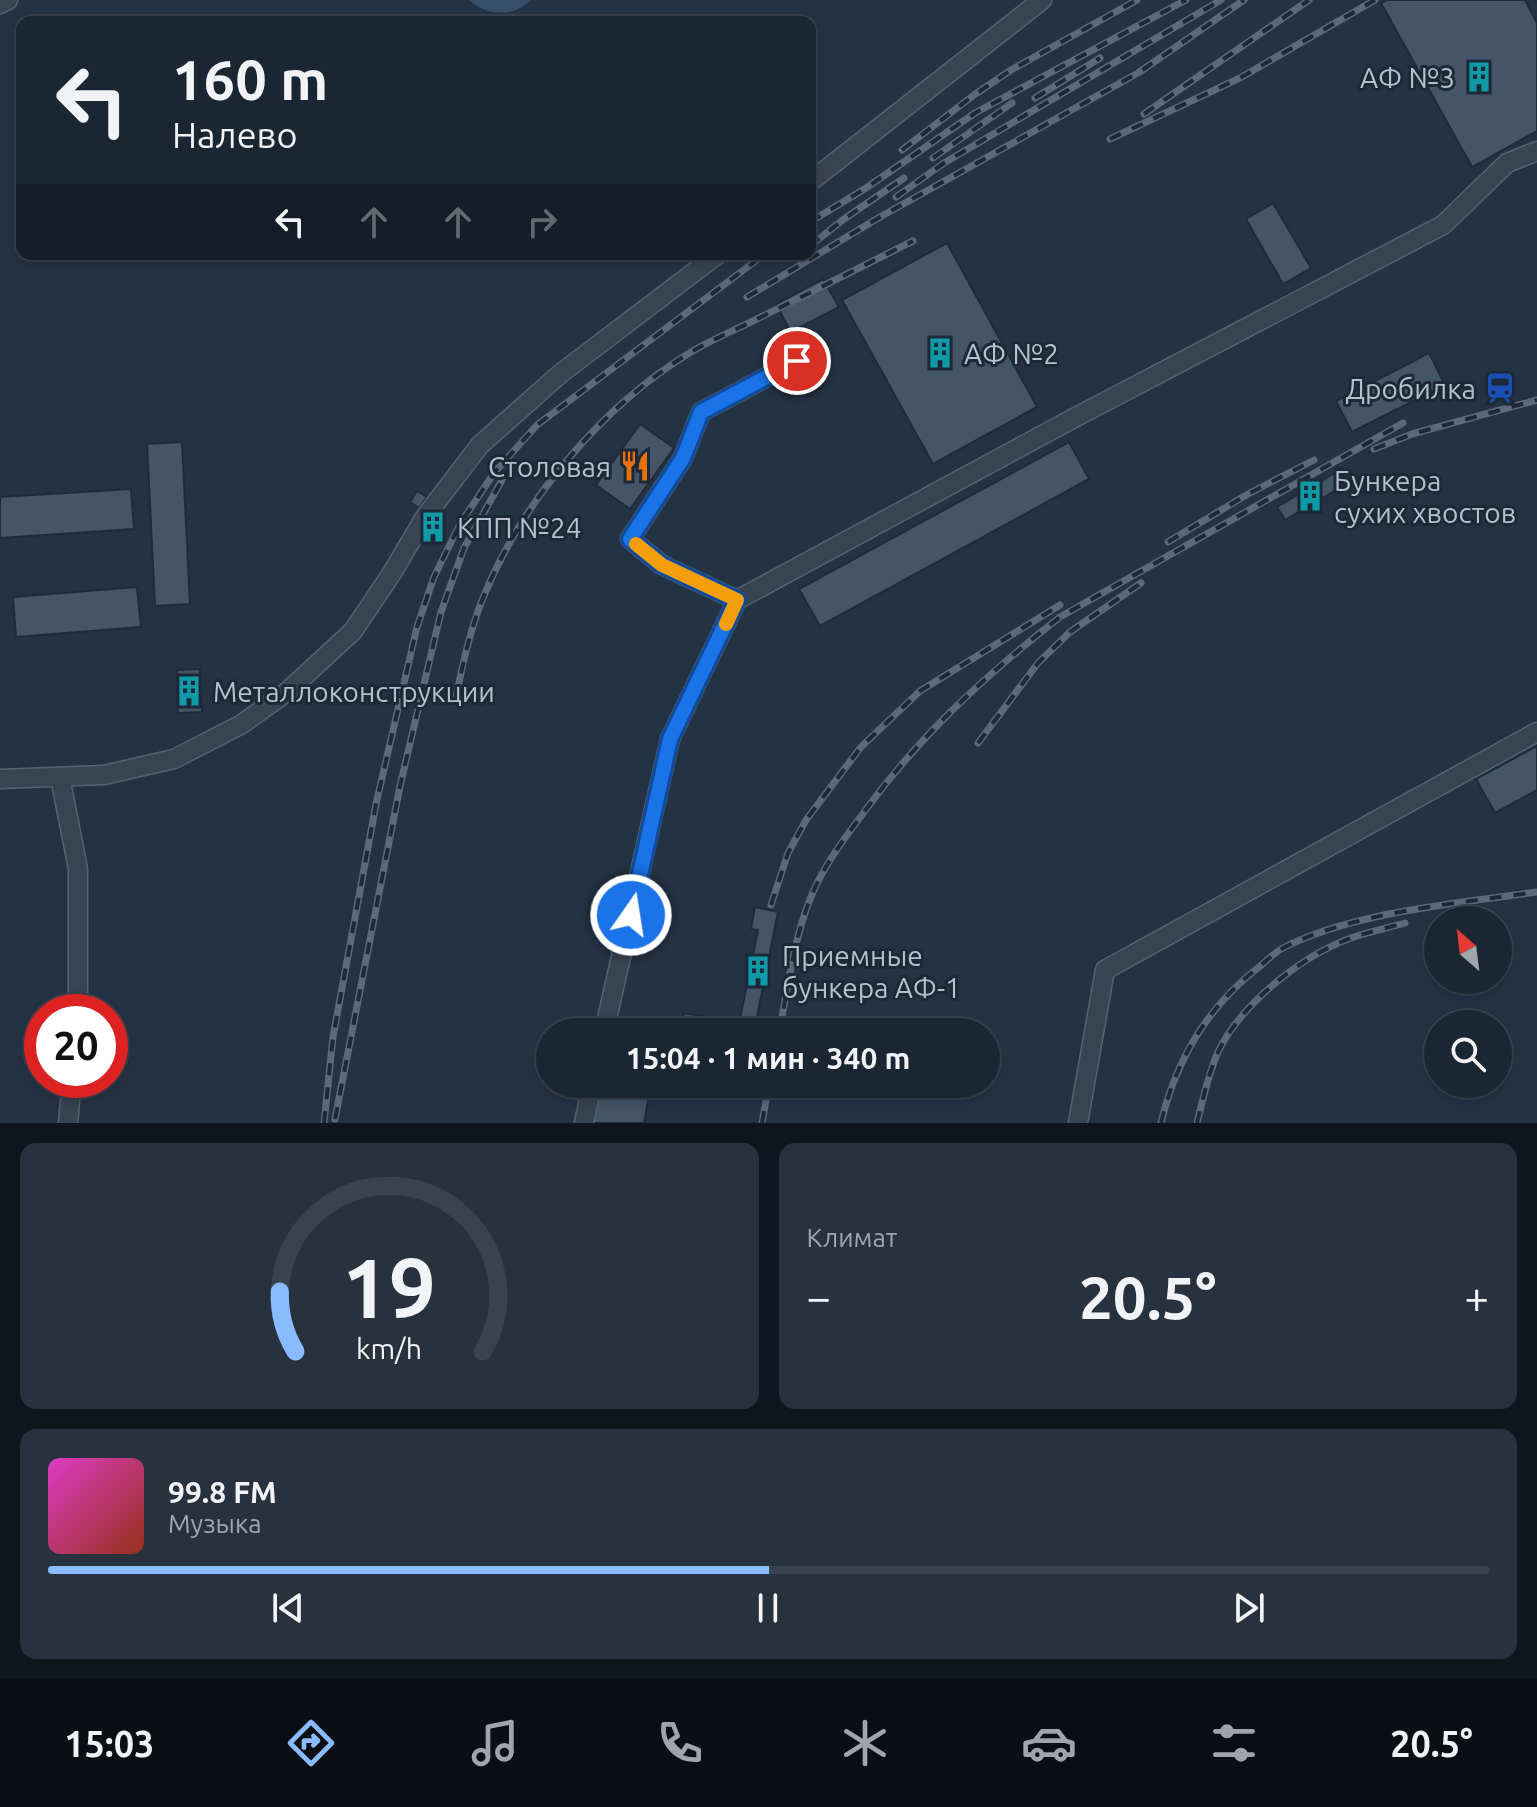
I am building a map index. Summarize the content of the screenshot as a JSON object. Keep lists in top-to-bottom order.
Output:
{
  "places": {
    "building": [
      "АФ №3",
      "АФ №2",
      "Бункера сухих хвостов",
      "КПП №24",
      "Металлоконструкции",
      "Приемные бункера АФ-1"
    ],
    "station": ["Дробилка"],
    "restaurant": ["Столовая"]
  },
  "north": "top left",
  "page": {
    "turn": ["160 m", "Налево"],
    "limit": "20",
    "trip": "15:04 · 1 мин · 340 m",
    "tile": "Климат",
    "heat": ["−", "20.5°", "+"],
    "song": ["99.8 FM", "Музыка"],
    "tabs": ["15:03", "20.5°"],
    "gauge": ["19", "km/h"]
  }
}
